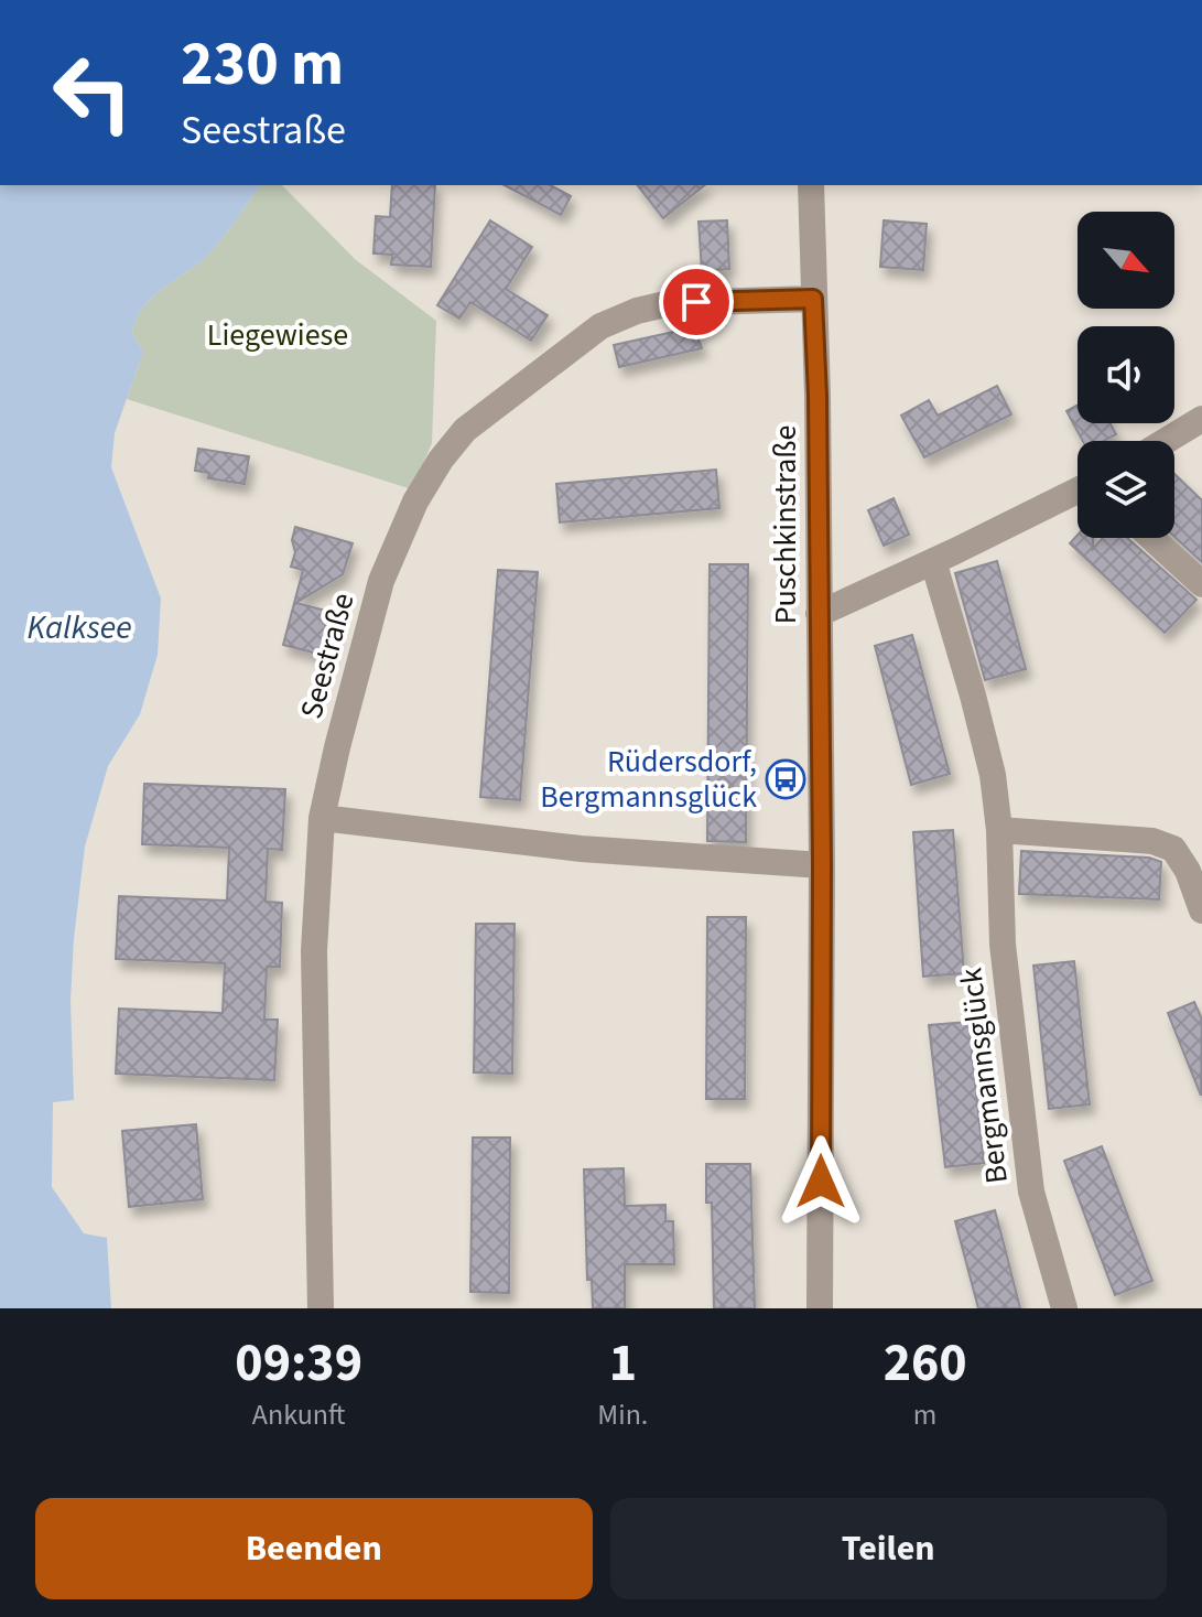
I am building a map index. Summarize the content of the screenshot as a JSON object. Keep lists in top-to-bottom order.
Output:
{
  "streets": {
    "street": ["Puschkinstraße", "Seestraße", "Bergmannsglück"]
  },
  "crossings": [
    ["Puschkinstraße", "Seestraße"]
  ],
  "water": ["Kalksee"],
  "parks": ["Liegewiese"],
  "places": {
    "bus stop": ["Rüdersdorf, Bergmannsglück"]
  },
  "north": "bottom right",
  "page": {
    "turn": ["230 m", "Seestraße"],
    "eta": [
      "09:39",
      "Ankunft",
      "1",
      "Min.",
      "260",
      "m"
    ],
    "buttons": ["Beenden", "Teilen"]
  }
}
